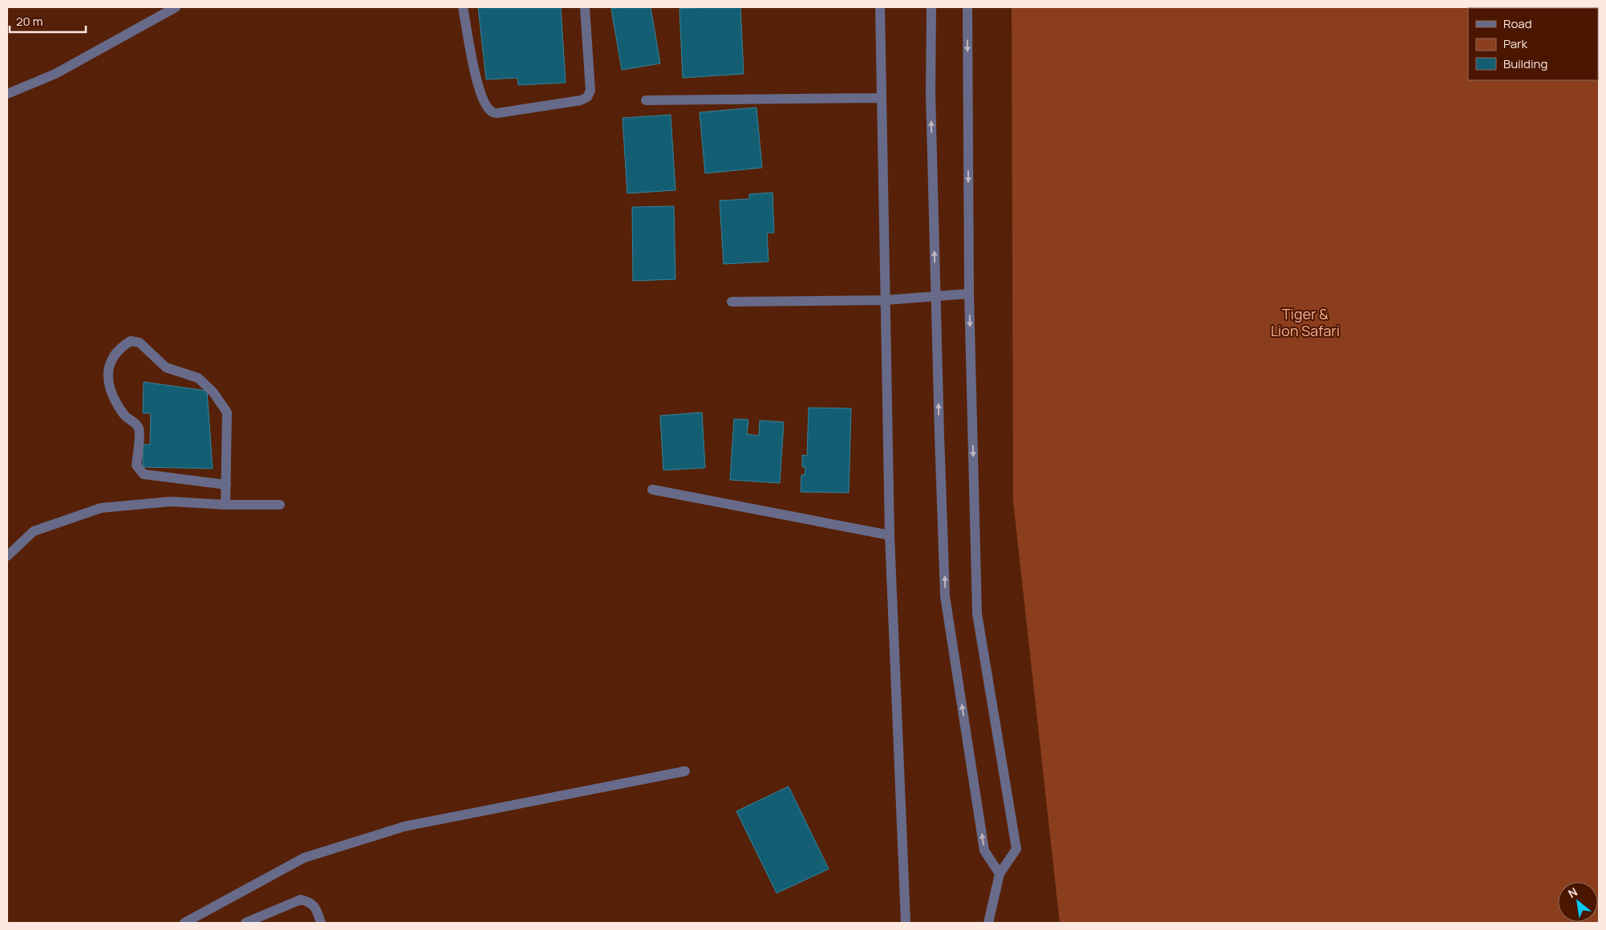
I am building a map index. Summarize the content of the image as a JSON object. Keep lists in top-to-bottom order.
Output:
{
  "parks": ["Tiger & Lion Safari"],
  "legend": ["Road", "Park", "Building"],
  "scale_bar": "20 m",
  "north": "top left"
}
